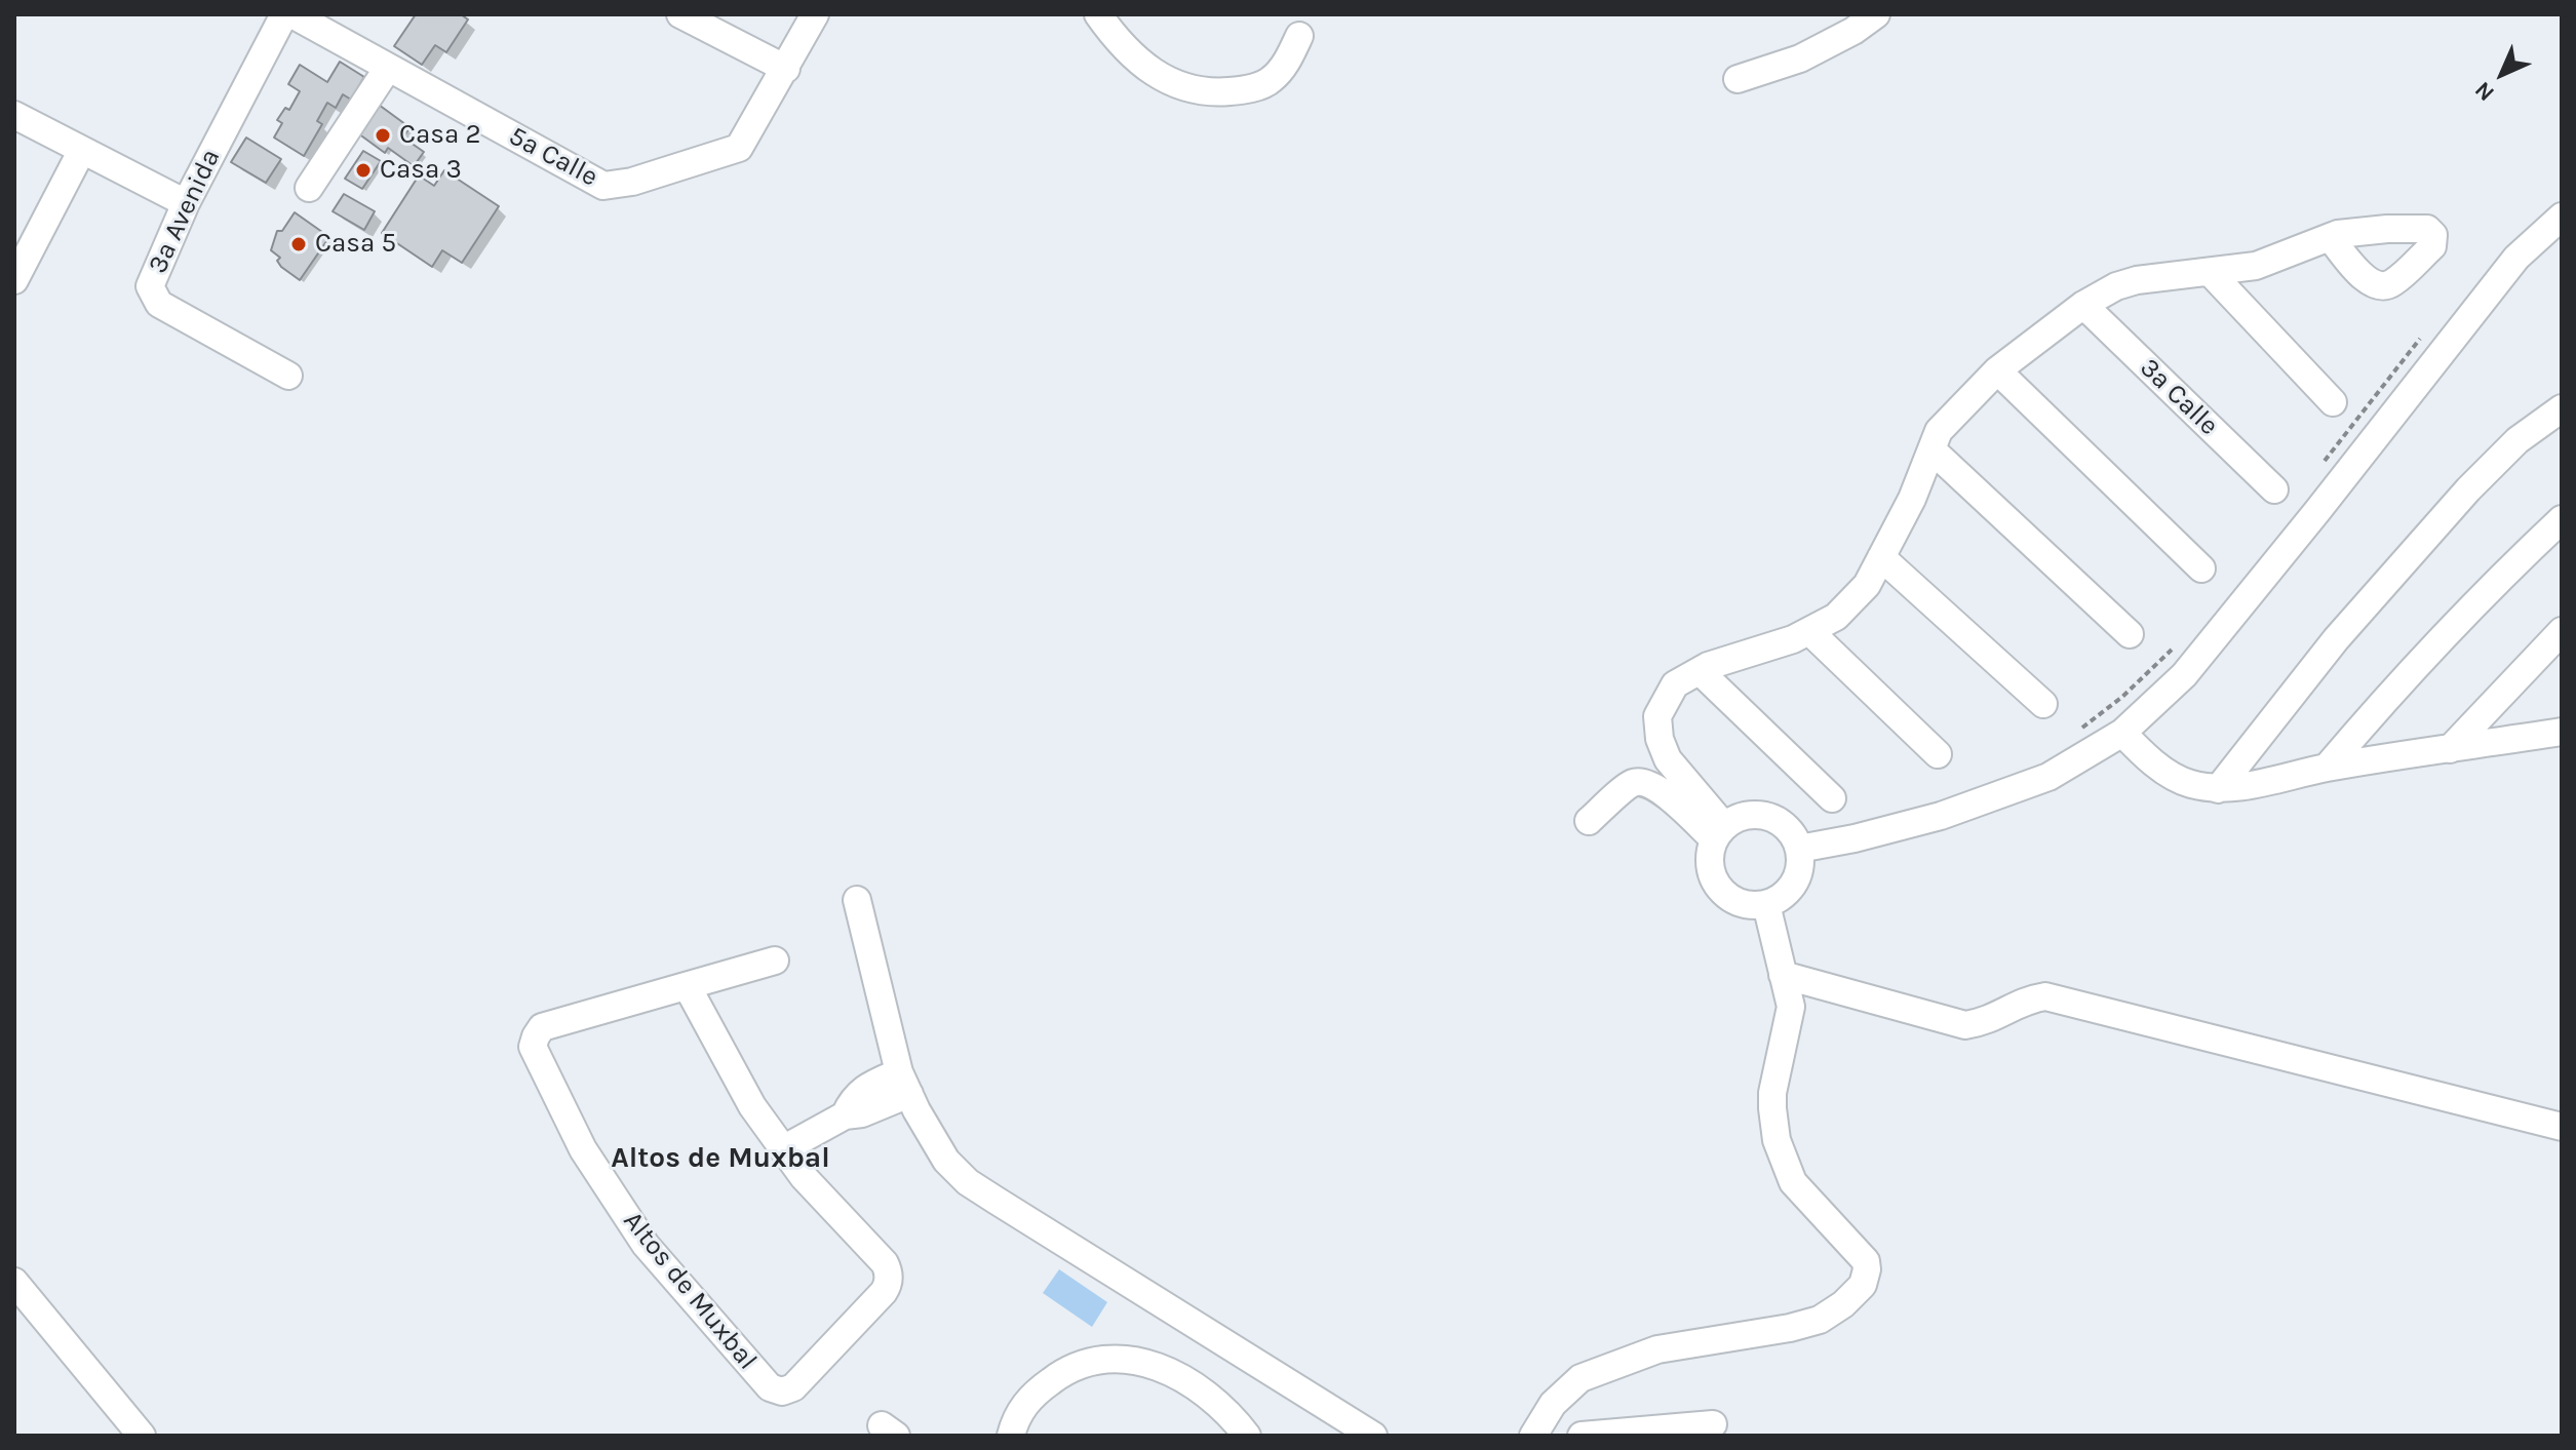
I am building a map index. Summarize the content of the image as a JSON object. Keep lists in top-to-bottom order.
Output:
{
  "streets": {
    "street": [
      "5a Calle",
      "3a Avenida",
      "3a Calle",
      "Altos de Muxbal"
    ]
  },
  "crossings": [
    ["5a Calle", "3a Avenida"]
  ],
  "districts": ["Altos de Muxbal"],
  "places": ["Casa 2", "Casa 3", "Casa 5"],
  "north": "bottom left"
}
